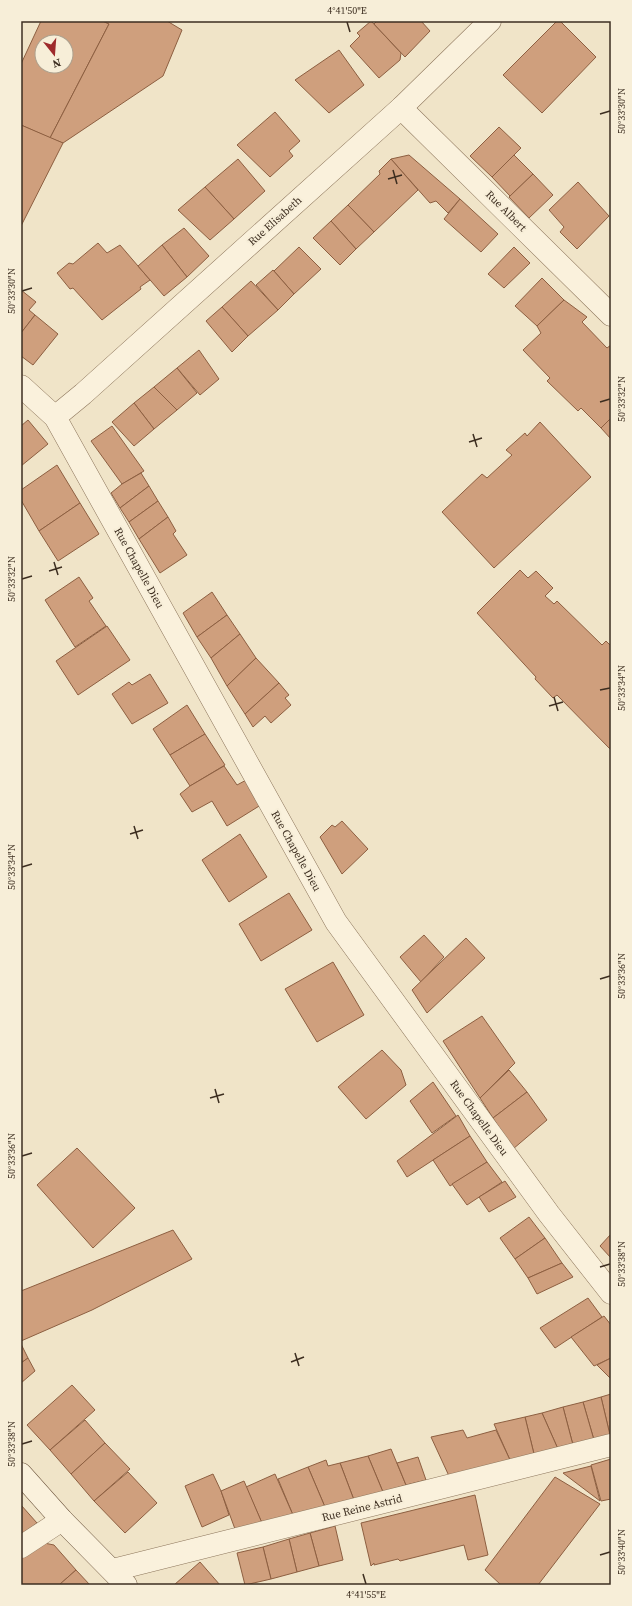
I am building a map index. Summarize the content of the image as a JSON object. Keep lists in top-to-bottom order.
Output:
{
  "streets": {
    "street": [
      "Rue Albert",
      "Rue Elisabeth",
      "Rue Chapelle Dieu",
      "Rue Reine Astrid"
    ]
  },
  "crossings": [
    ["Rue Albert", "Rue Elisabeth"],
    ["Rue Elisabeth", "Rue Chapelle Dieu"]
  ],
  "north": "bottom",
  "coordinates": [
    "4°41'50\"E",
    "50°33'30\"N",
    "50°33'32\"N",
    "50°33'34\"N",
    "50°33'36\"N",
    "50°33'38\"N",
    "50°33'40\"N",
    "4°41'55\"E"
  ]
}
